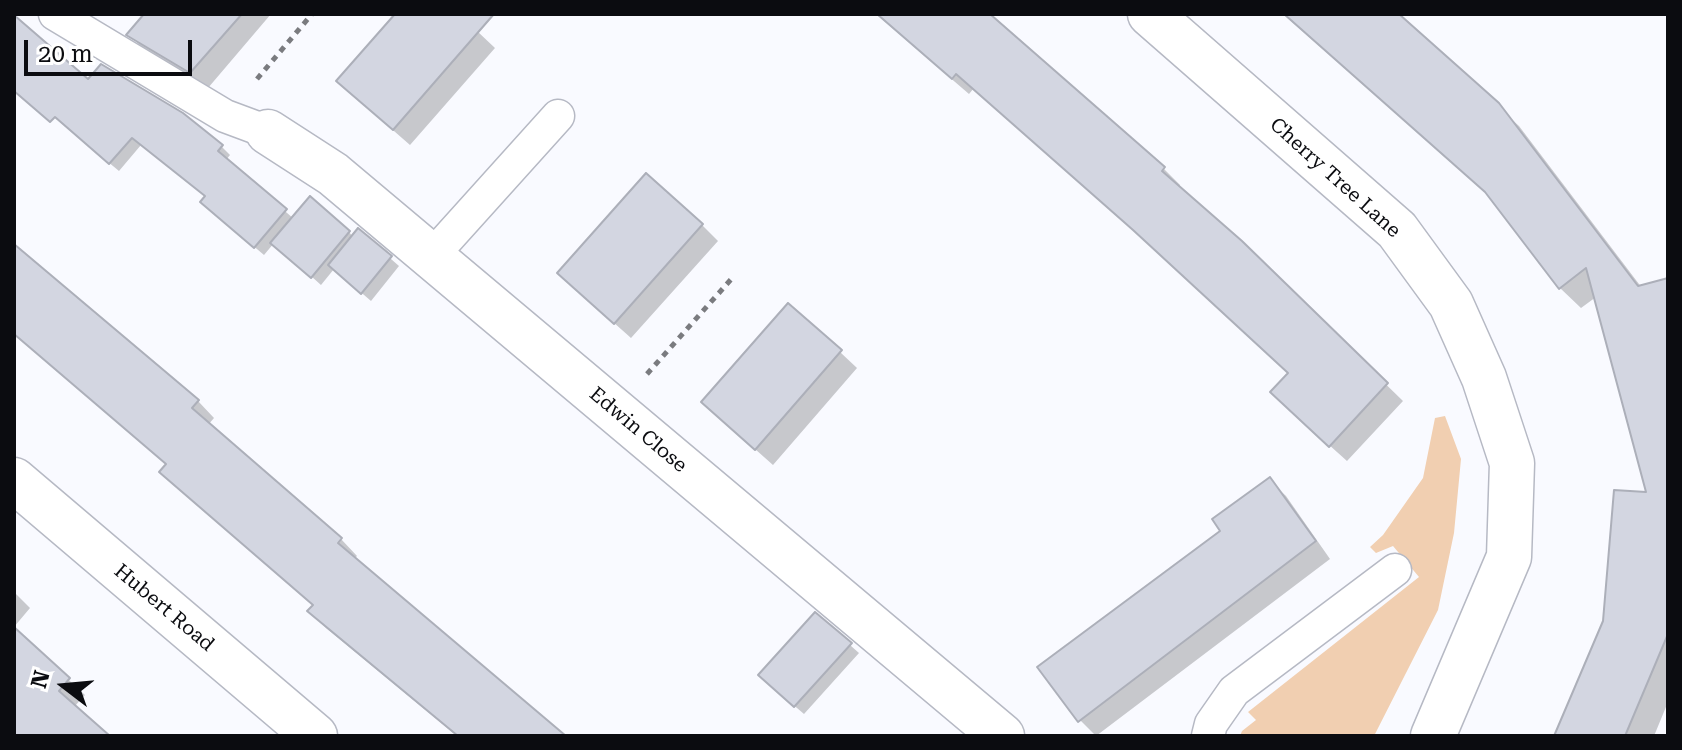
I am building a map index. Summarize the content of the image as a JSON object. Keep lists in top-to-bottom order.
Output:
{
  "streets": {
    "street": ["Cherry Tree Lane", "Edwin Close", "Hubert Road"]
  },
  "scale_bar": "20 m",
  "north": "left"
}
